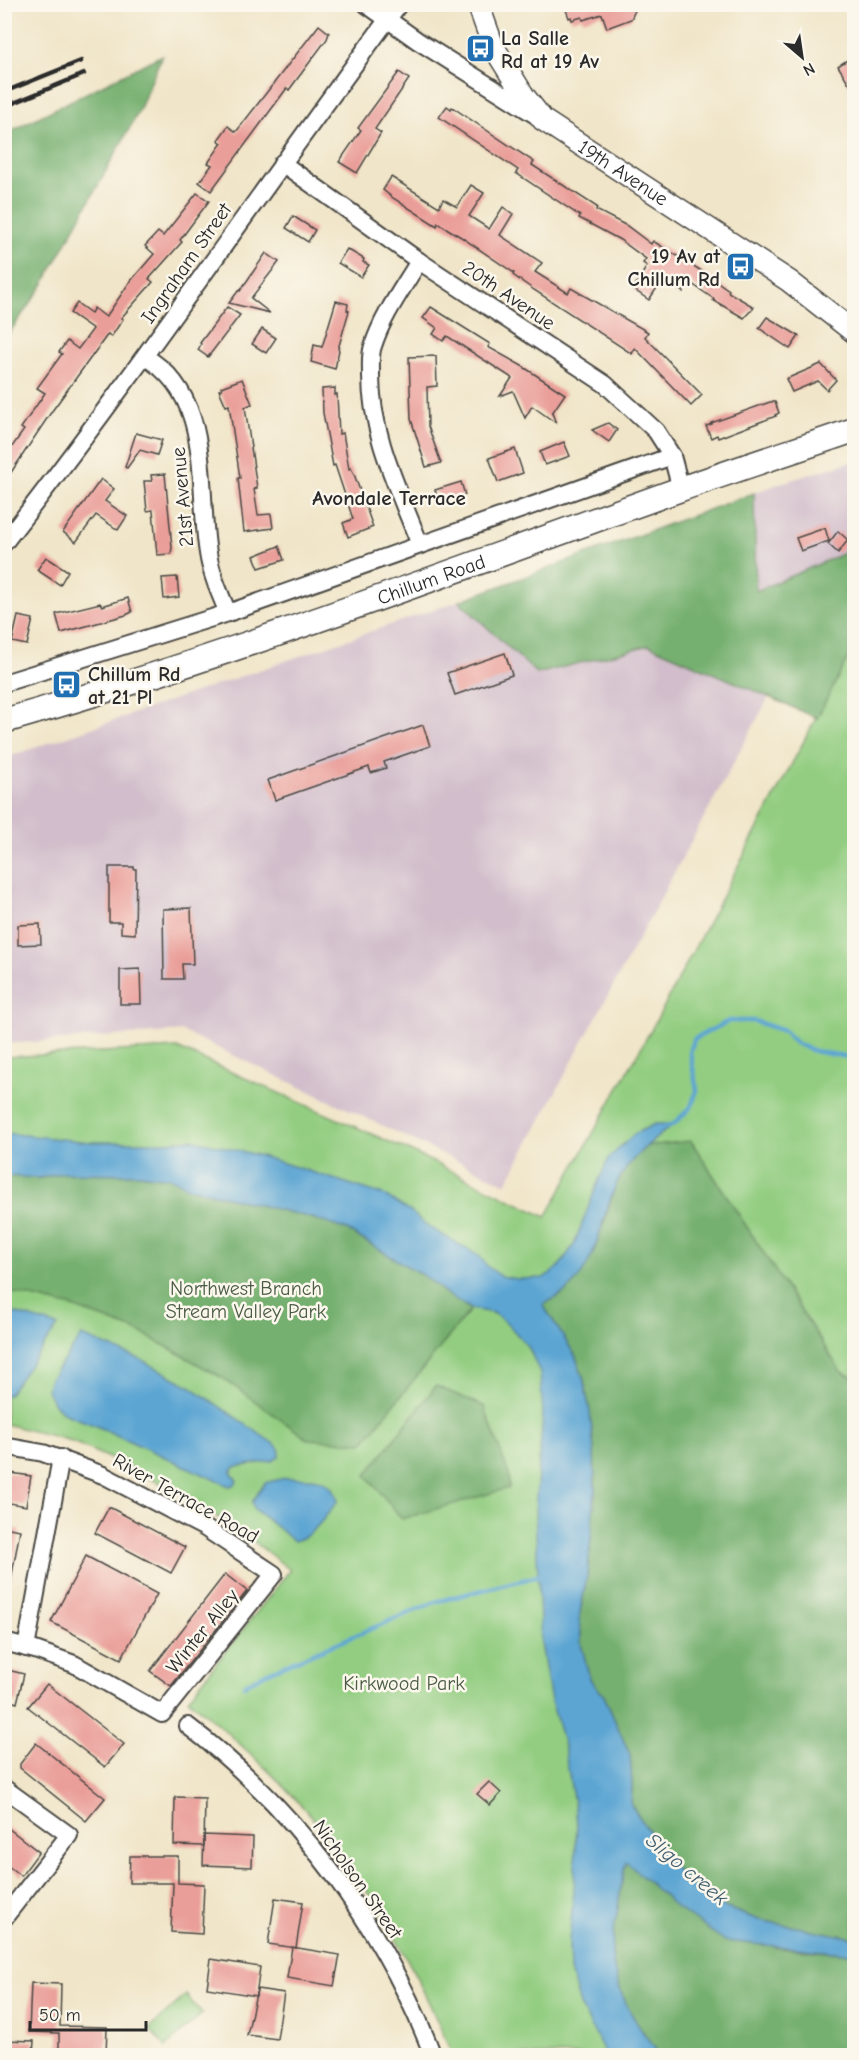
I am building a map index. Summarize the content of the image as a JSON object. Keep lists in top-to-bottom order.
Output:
{
  "streets": {
    "main road": ["Chillum Road"],
    "street": [
      "19th Avenue",
      "Ingraham Street",
      "20th Avenue",
      "21st Avenue",
      "River Terrace Road",
      "Winter Alley",
      "Nicholson Street"
    ]
  },
  "crossings": [
    ["19th Avenue", "Ingraham Street"],
    ["Ingraham Street", "20th Avenue"],
    ["Ingraham Street", "21st Avenue"],
    ["20th Avenue", "Chillum Road"],
    ["21st Avenue", "Chillum Road"],
    ["River Terrace Road", "Winter Alley"]
  ],
  "districts": ["Avondale Terrace"],
  "water": ["Sligo creek"],
  "parks": ["Northwest Branch Stream Valley Park", "Kirkwood Park"],
  "places": {
    "bus stop": ["La Salle Rd at 19 Av", "19 Av at Chillum Rd", "Chillum Rd at 21 Pl"]
  },
  "scale_bar": "50 m",
  "north": "bottom right"
}
